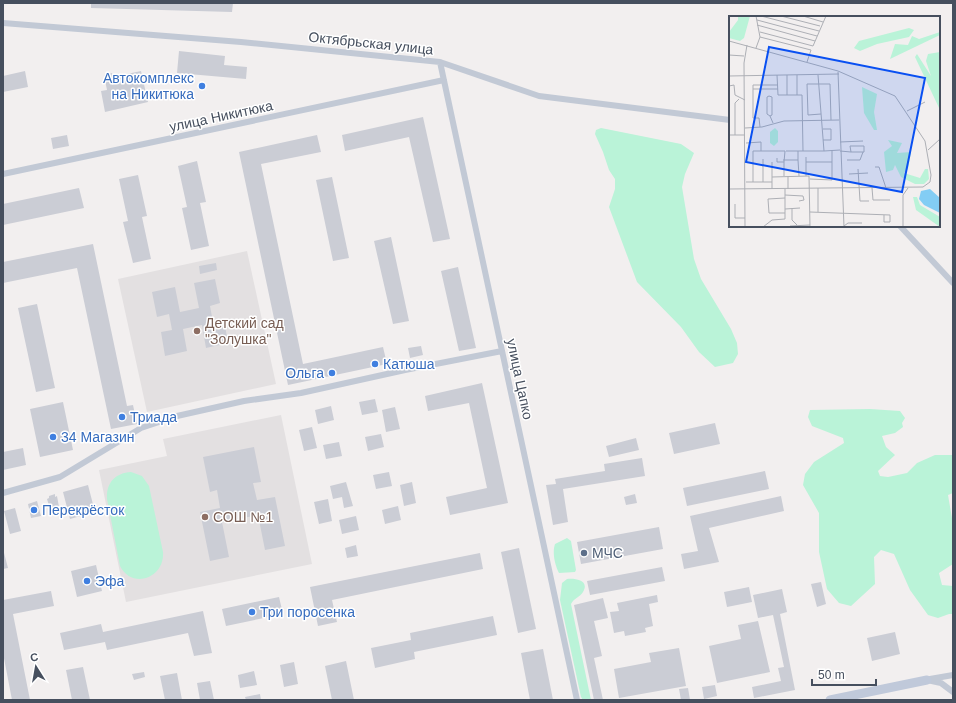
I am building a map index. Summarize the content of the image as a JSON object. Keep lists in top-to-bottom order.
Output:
{
  "streets": {
    "street": ["Октябрьская улица", "улица Никитюка", "улица Цапко"]
  },
  "crossings": [
    ["Октябрьская улица", "улица Цапко"],
    ["улица Никитюка", "улица Цапко"]
  ],
  "places": [
    "Автокомплекс на Никитюка",
    "Детский сад \"Золушка\"",
    "Катюша",
    "Ольга",
    "Триада",
    "34 Магазин",
    "Перекрёсток",
    "СОШ №1",
    "МЧС",
    "Эфа",
    "Три поросенка"
  ],
  "scale_bar": "50 m",
  "north": "top"
}
